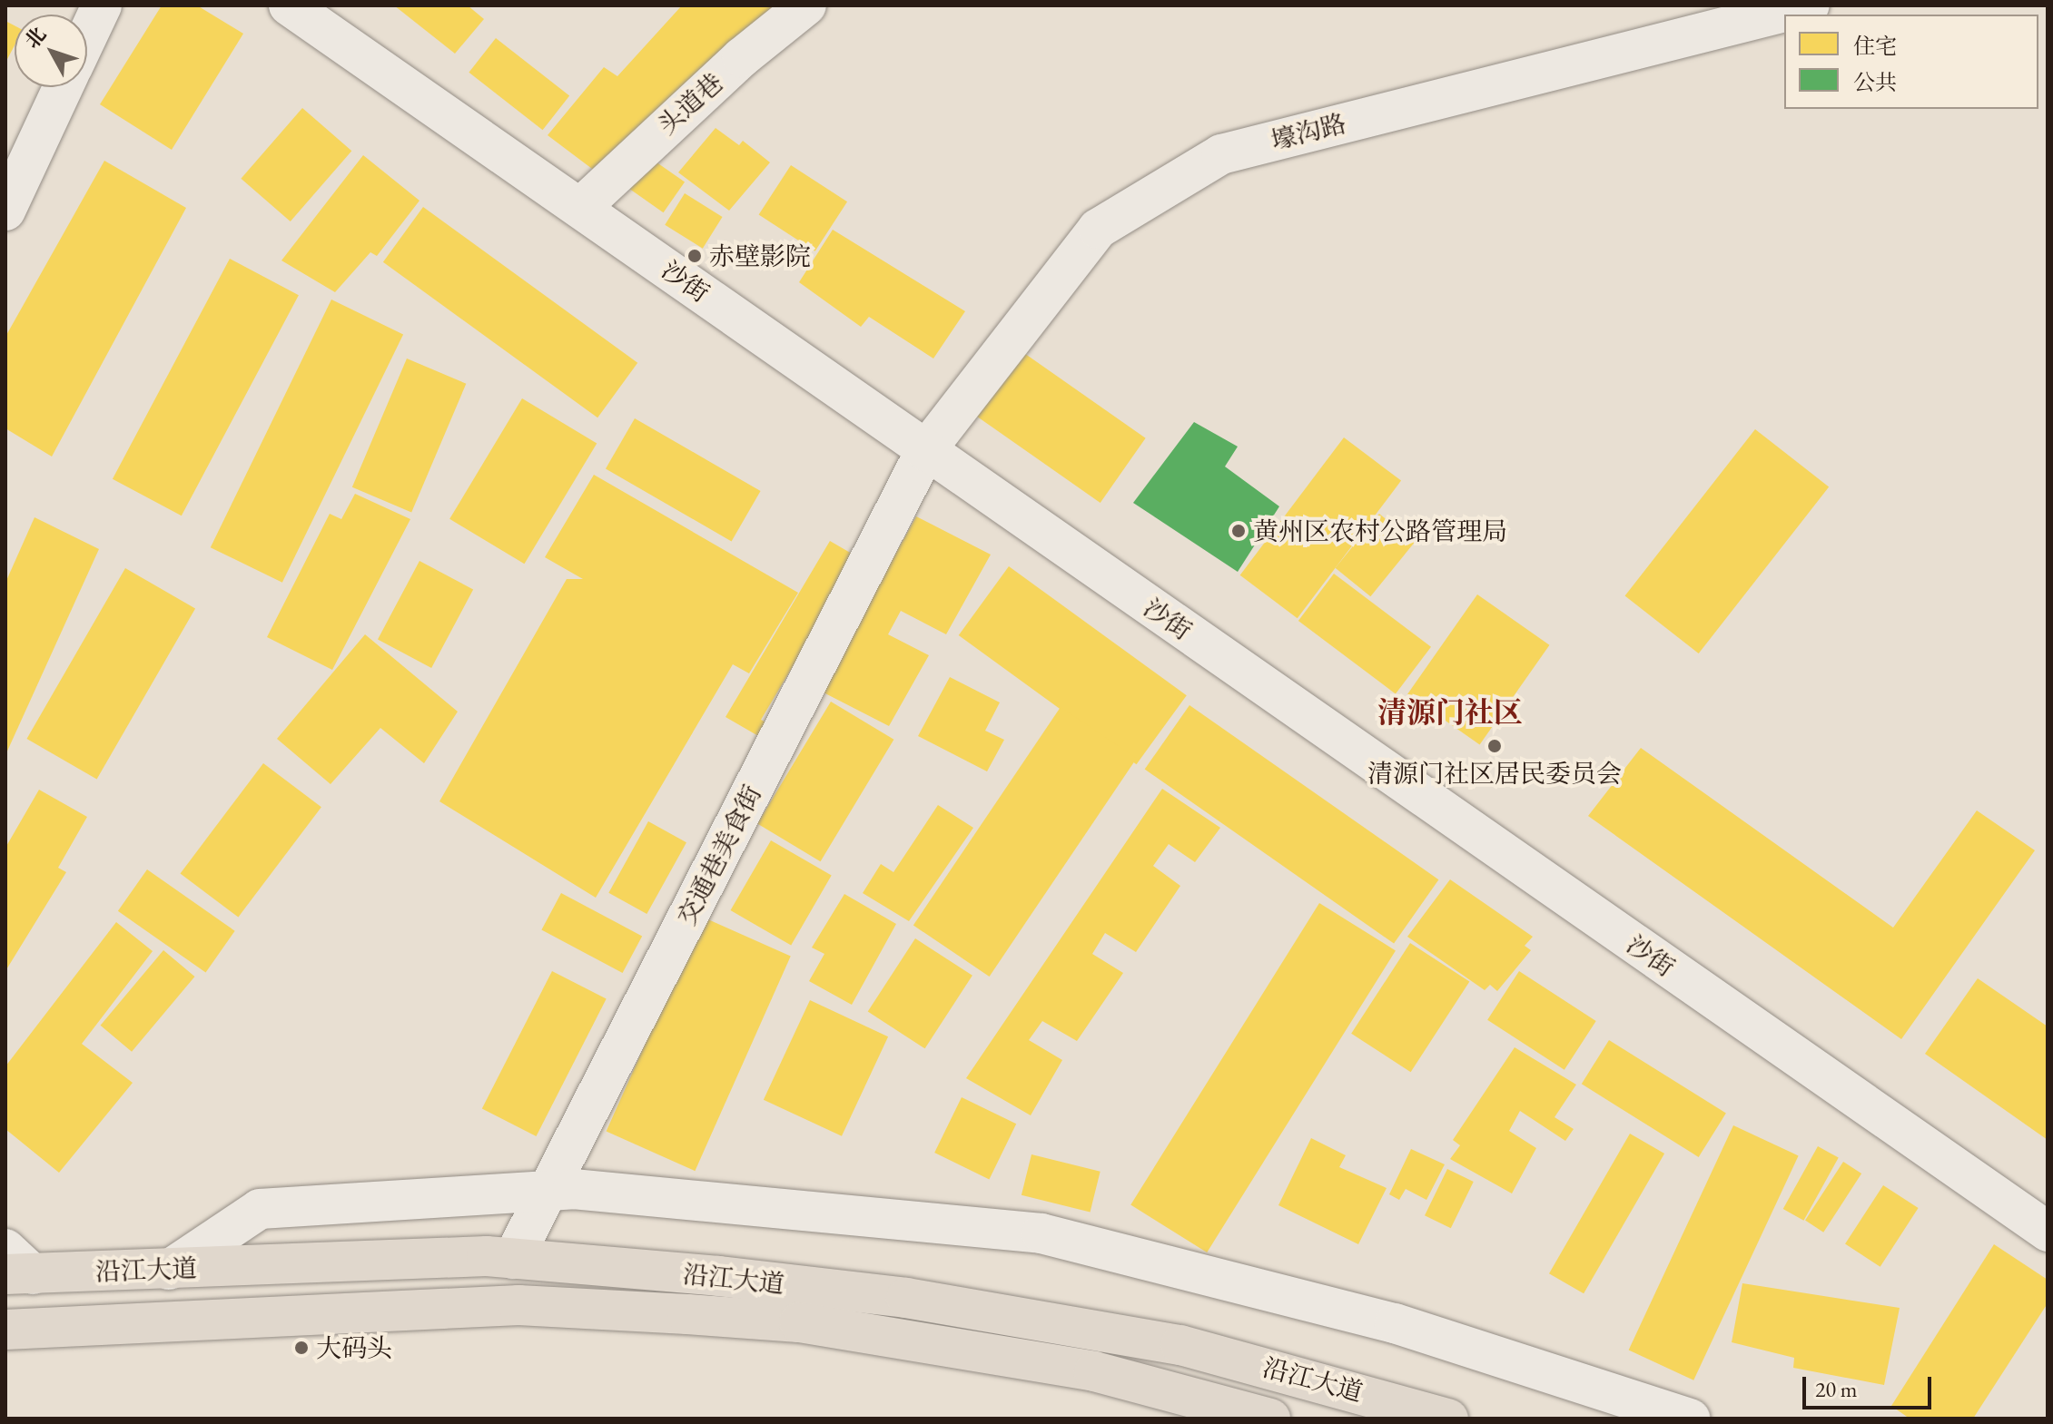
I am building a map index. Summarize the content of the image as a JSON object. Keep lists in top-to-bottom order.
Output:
{
  "streets": {
    "main road": ["沿江大道"],
    "street": [
      "头道巷",
      "壕沟路",
      "沙街",
      "交通巷美食街"
    ]
  },
  "crossings": [
    ["头道巷", "沙街"],
    ["壕沟路", "沙街"],
    ["壕沟路", "交通巷美食街"],
    ["沙街", "交通巷美食街"],
    ["交通巷美食街", "沿江大道"]
  ],
  "districts": ["清源门社区"],
  "places": [
    "赤壁影院",
    "黄州区农村公路管理局",
    "清源门社区居民委员会",
    "大码头"
  ],
  "legend": ["住宅", "公共"],
  "scale_bar": "20 m",
  "north": "top left"
}
